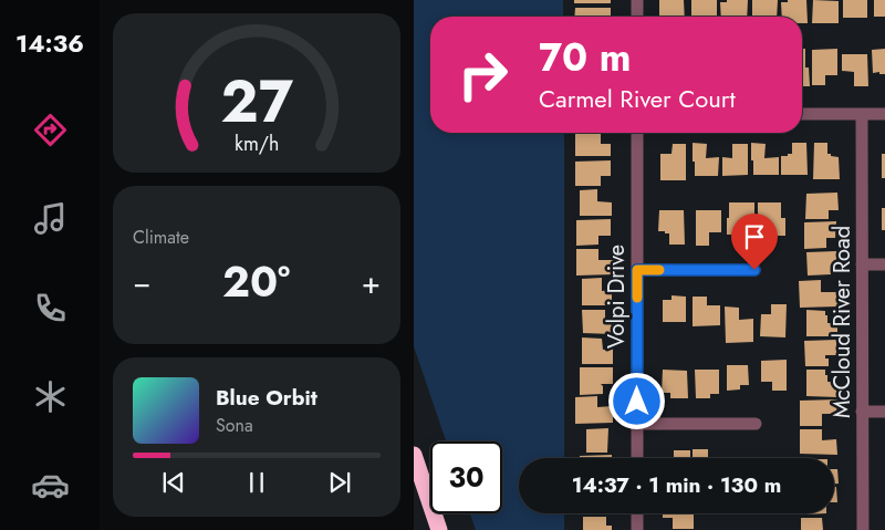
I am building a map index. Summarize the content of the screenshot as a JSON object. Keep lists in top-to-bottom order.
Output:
{
  "streets": {
    "street": ["Volpi Drive", "McCloud River Road"]
  },
  "page": {
    "tabs": "14:36",
    "turn": ["70 m", "Carmel River Court"],
    "tile": "Climate",
    "heat": ["−", "20°", "+"],
    "song": ["Blue Orbit", "Sona"],
    "limit": "30",
    "trip": "14:37 · 1 min · 130 m",
    "gauge": ["27", "km/h"]
  }
}
